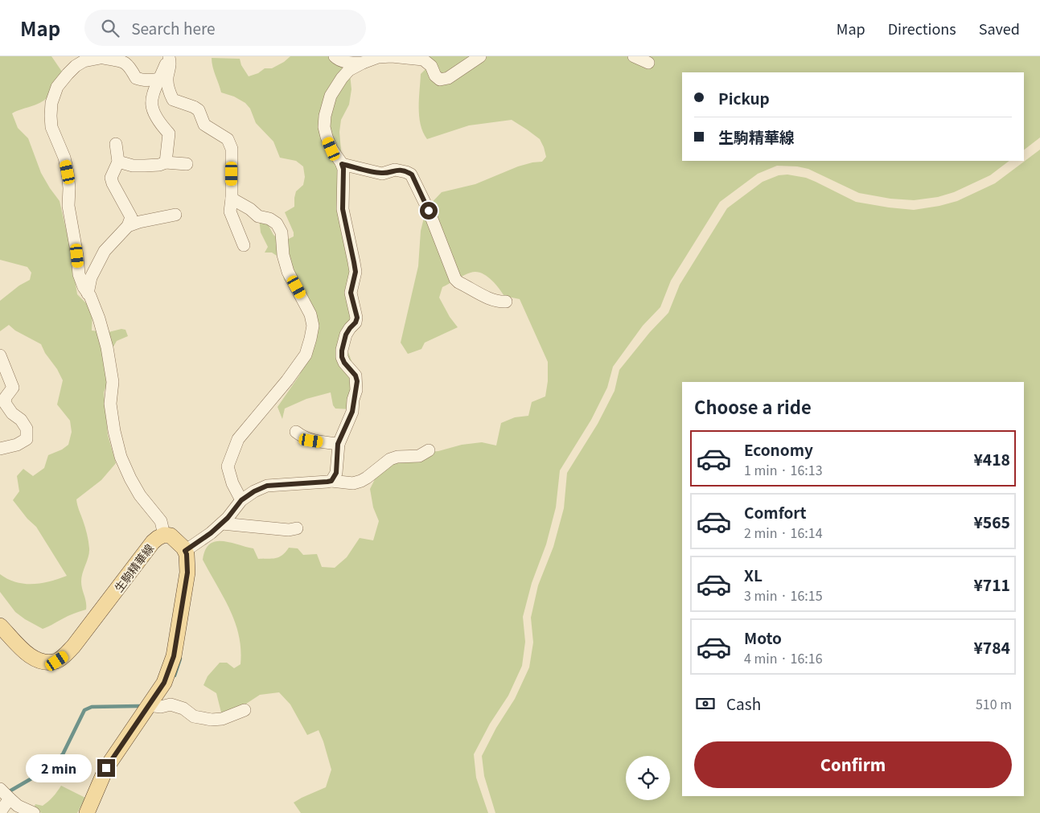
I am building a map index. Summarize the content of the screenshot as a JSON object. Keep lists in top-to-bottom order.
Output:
{
  "streets": {
    "main road": ["生駒精華線"]
  },
  "page": {
    "header": "Map",
    "search": "Search here",
    "nav": ["Map", "Directions", "Saved"],
    "banner": ["Pickup", "生駒精華線"],
    "heading": "Choose a ride",
    "list": [
      {
        "name": "Economy",
        "note": "1 min · 16:13",
        "value": "¥418"
      },
      {
        "name": "Comfort",
        "note": "2 min · 16:14",
        "value": "¥565"
      },
      {
        "name": "XL",
        "note": "3 min · 16:15",
        "value": "¥711"
      },
      {
        "name": "Moto",
        "note": "4 min · 16:16",
        "value": "¥784"
      }
    ],
    "pay": ["Cash", "510 m"],
    "buttons": "Confirm",
    "bubble": "2 min"
  }
}
